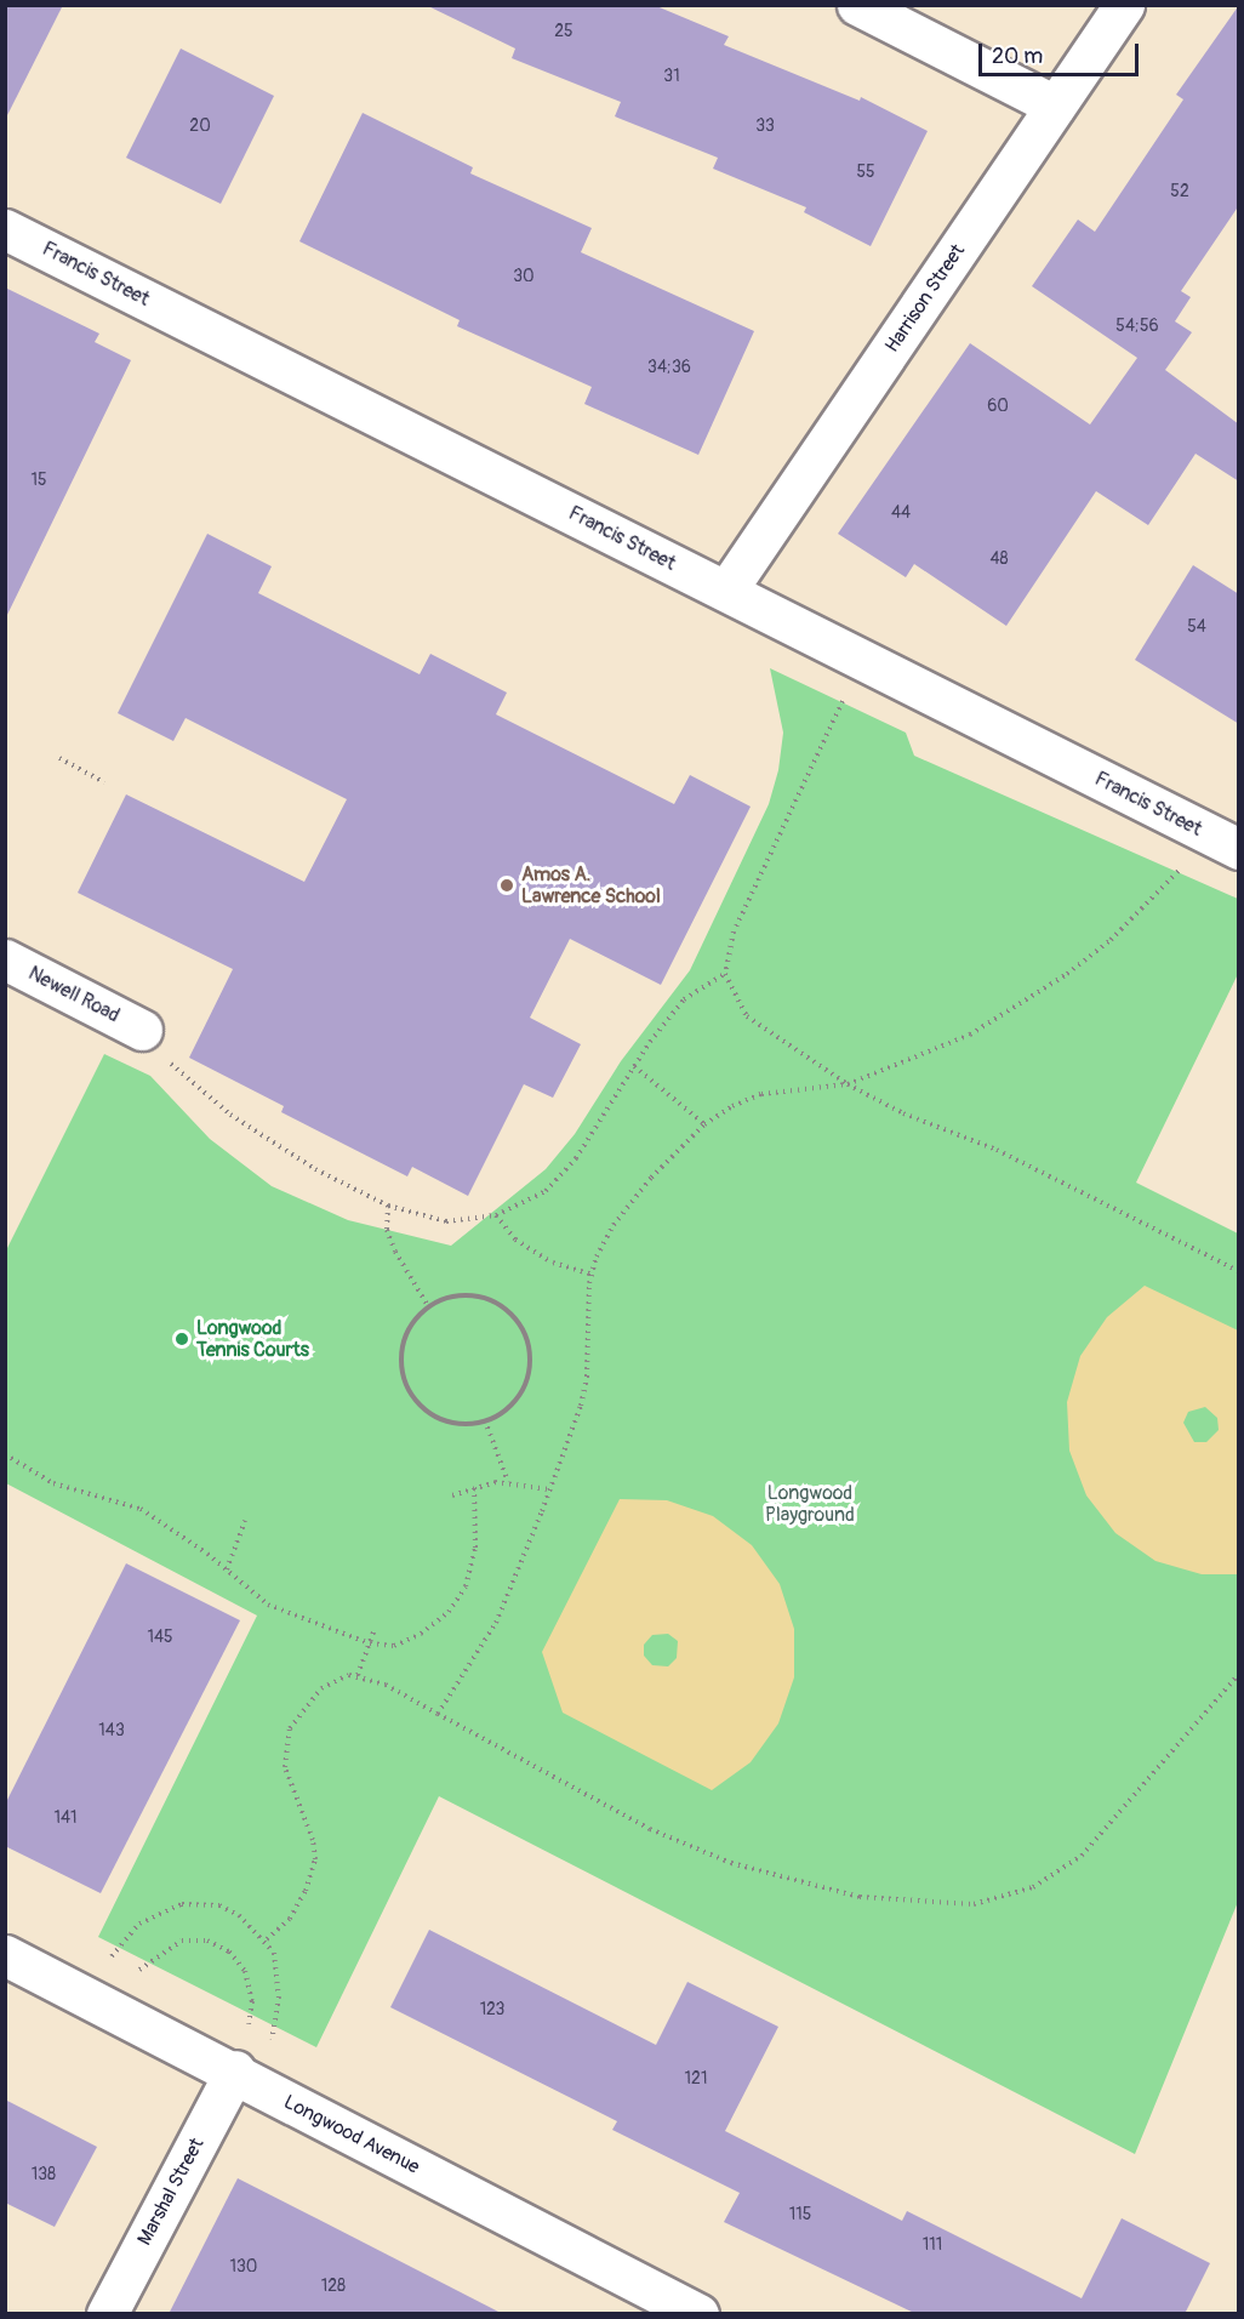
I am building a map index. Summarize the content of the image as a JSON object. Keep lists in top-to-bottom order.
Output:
{
  "streets": {
    "street": [
      "Francis Street",
      "Harrison Street",
      "Newell Road",
      "Longwood Avenue",
      "Marshal Street"
    ]
  },
  "crossings": [
    ["Francis Street", "Harrison Street"],
    ["Longwood Avenue", "Marshal Street"]
  ],
  "parks": ["Longwood Playground"],
  "places": ["Amos A. Lawrence School", "Longwood Tennis Courts"],
  "house_numbers": [
    "25",
    "31",
    "20",
    "33",
    "55",
    "52",
    "30",
    "54;56",
    "34;36",
    "60",
    "15",
    "44",
    "48",
    "54",
    "145",
    "143",
    "141",
    "123",
    "121",
    "138",
    "115",
    "111",
    "130",
    "128"
  ],
  "scale_bar": "20 m"
}
